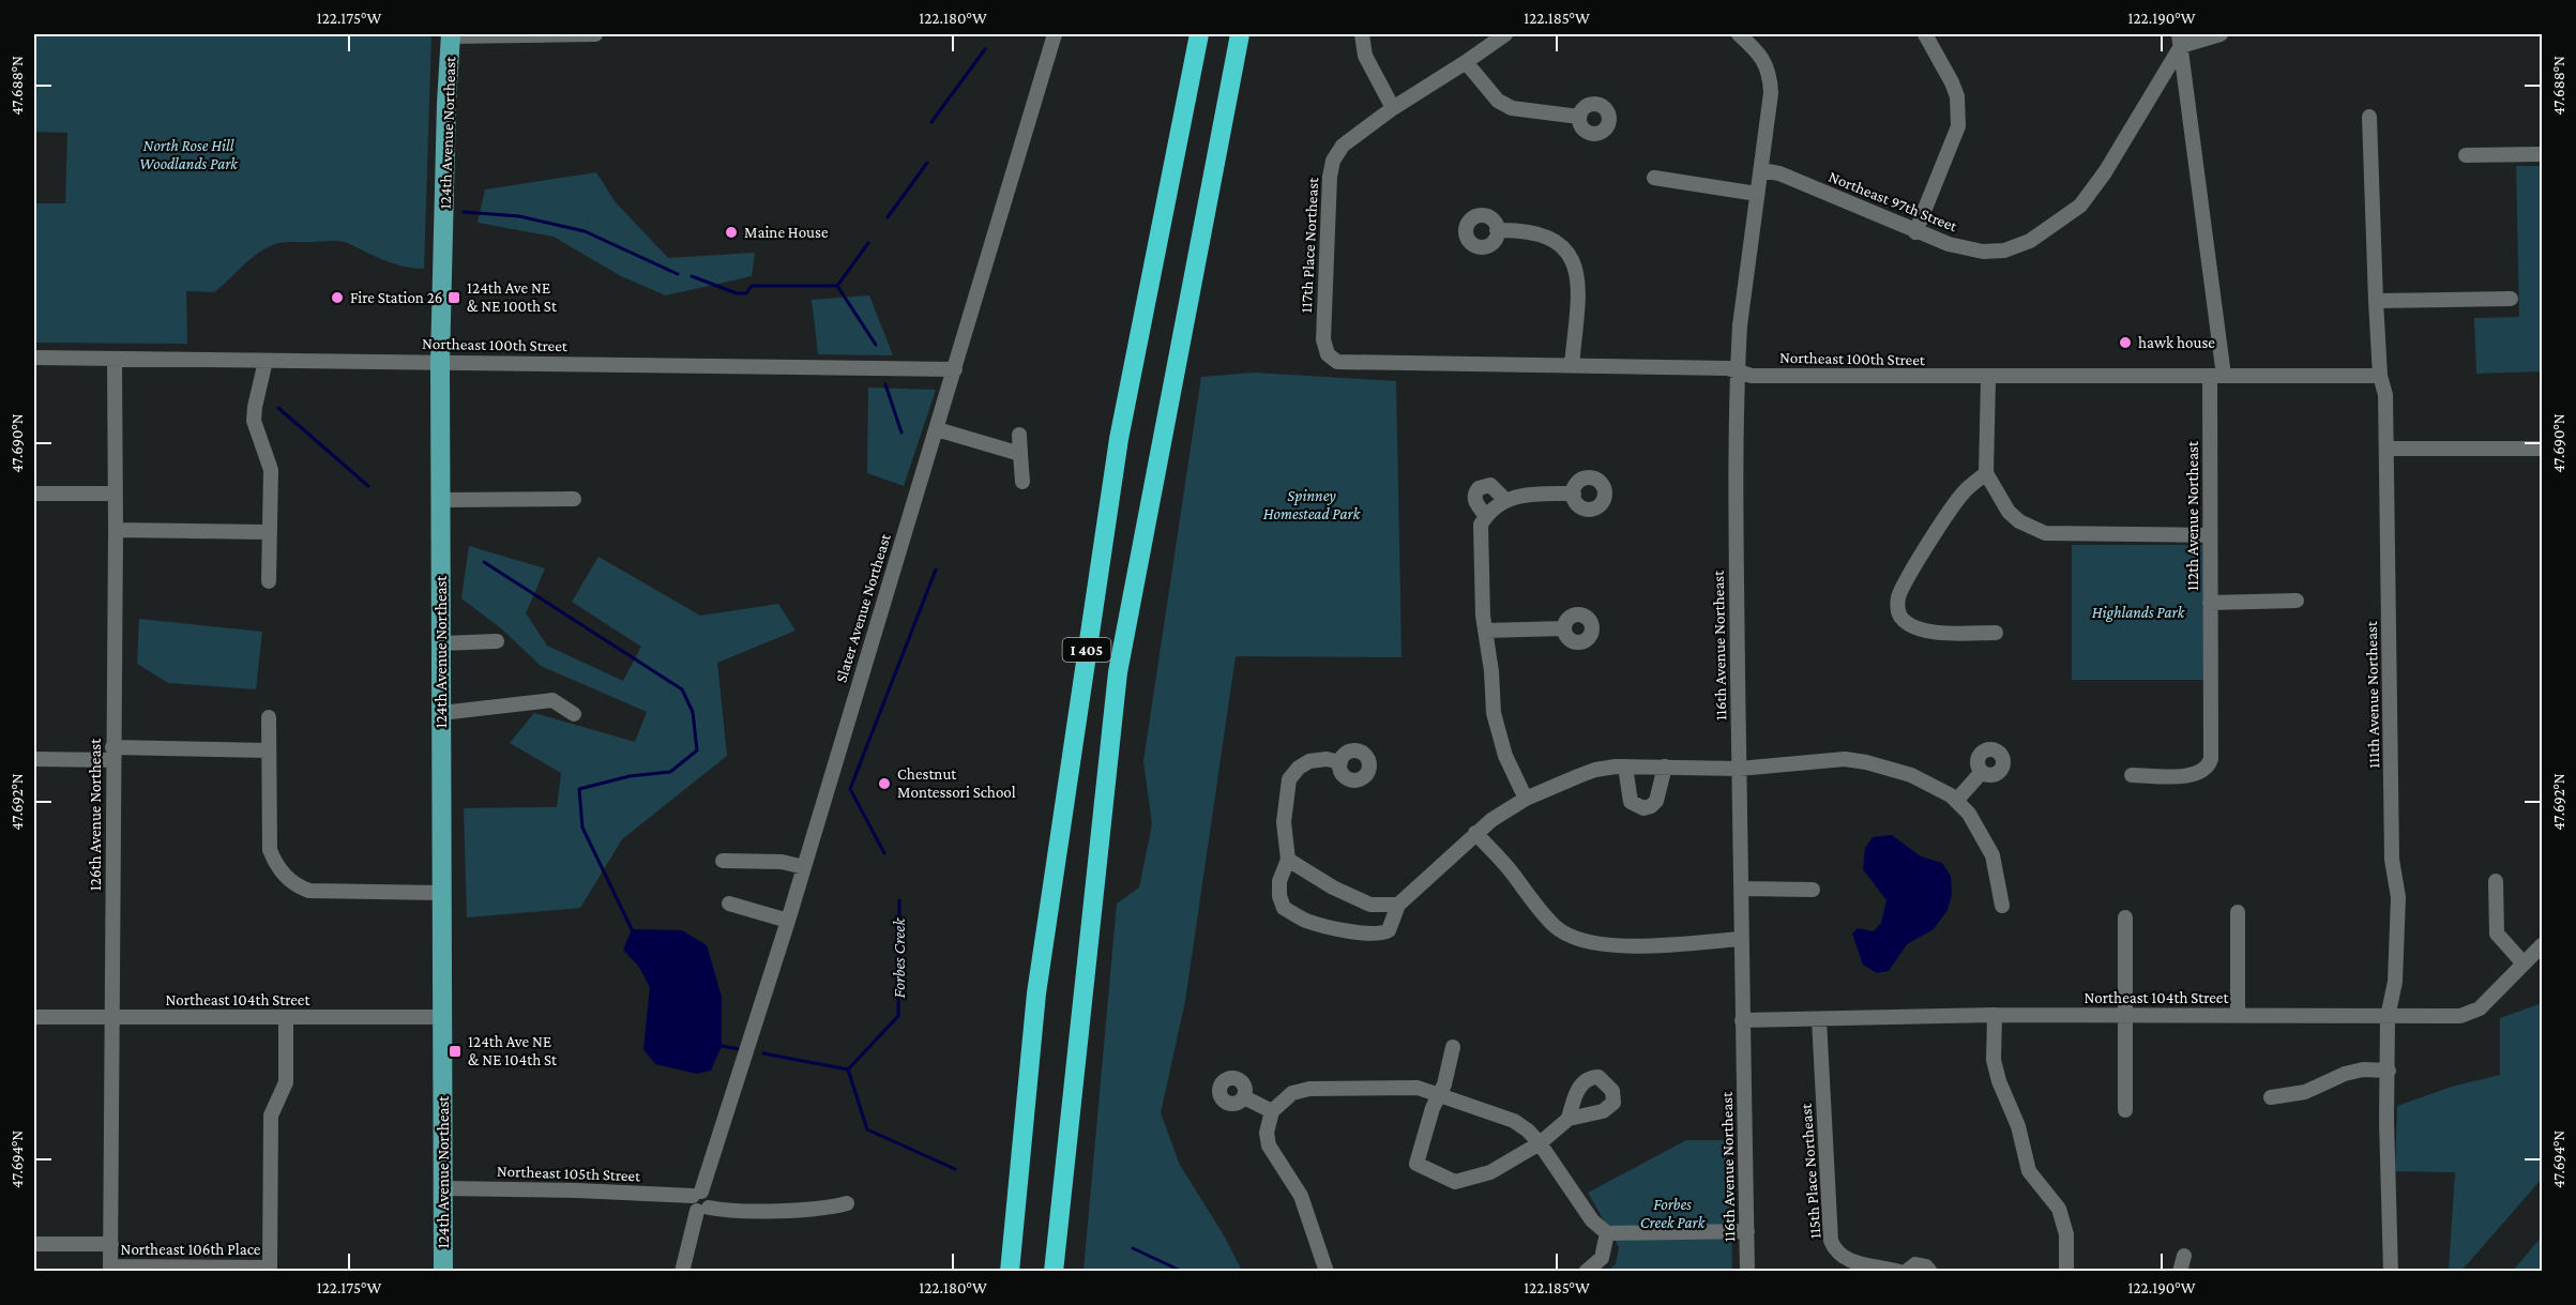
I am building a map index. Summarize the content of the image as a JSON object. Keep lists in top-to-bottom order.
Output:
{
  "streets": {
    "highway": ["I 405"],
    "main road": ["124th Avenue Northeast"],
    "street": [
      "Northeast 97th Street",
      "117th Place Northeast",
      "Northeast 100th Street",
      "112th Avenue Northeast",
      "Slater Avenue Northeast",
      "116th Avenue Northeast",
      "111th Avenue Northeast",
      "126th Avenue Northeast",
      "Northeast 104th Street",
      "115th Place Northeast",
      "Northeast 105th Street",
      "Northeast 106th Place"
    ]
  },
  "crossings": [
    ["124th Avenue Northeast", "Northeast 100th Street"],
    ["124th Avenue Northeast", "Northeast 104th Street"],
    ["124th Avenue Northeast", "Northeast 105th Street"],
    ["Northeast 97th Street", "112th Avenue Northeast"],
    ["Northeast 97th Street", "116th Avenue Northeast"],
    ["117th Place Northeast", "Northeast 100th Street"],
    ["Northeast 100th Street", "112th Avenue Northeast"],
    ["Northeast 100th Street", "Slater Avenue Northeast"],
    ["Northeast 100th Street", "116th Avenue Northeast"],
    ["Northeast 100th Street", "111th Avenue Northeast"],
    ["Northeast 100th Street", "126th Avenue Northeast"],
    ["Slater Avenue Northeast", "Northeast 105th Street"],
    ["116th Avenue Northeast", "Northeast 104th Street"],
    ["111th Avenue Northeast", "Northeast 104th Street"],
    ["126th Avenue Northeast", "Northeast 104th Street"],
    ["126th Avenue Northeast", "Northeast 106th Place"],
    ["Northeast 104th Street", "115th Place Northeast"],
    ["Northeast 104th Street", "Northeast 106th Place"]
  ],
  "water": ["Forbes Creek"],
  "parks": [
    "North Rose Hill Woodlands Park",
    "Spinney Homestead Park",
    "Highlands Park",
    "Forbes Creek Park"
  ],
  "places": {
    "other": [
      "Maine House",
      "Fire Station 26",
      "hawk house",
      "Chestnut Montessori School"
    ],
    "transit": ["124th Ave NE & NE 100th St", "124th Ave NE & NE 104th St"]
  },
  "coordinates": [
    "122.175°W",
    "122.180°W",
    "122.185°W",
    "122.190°W",
    "47.688°N",
    "47.690°N",
    "47.692°N",
    "47.694°N"
  ]
}
